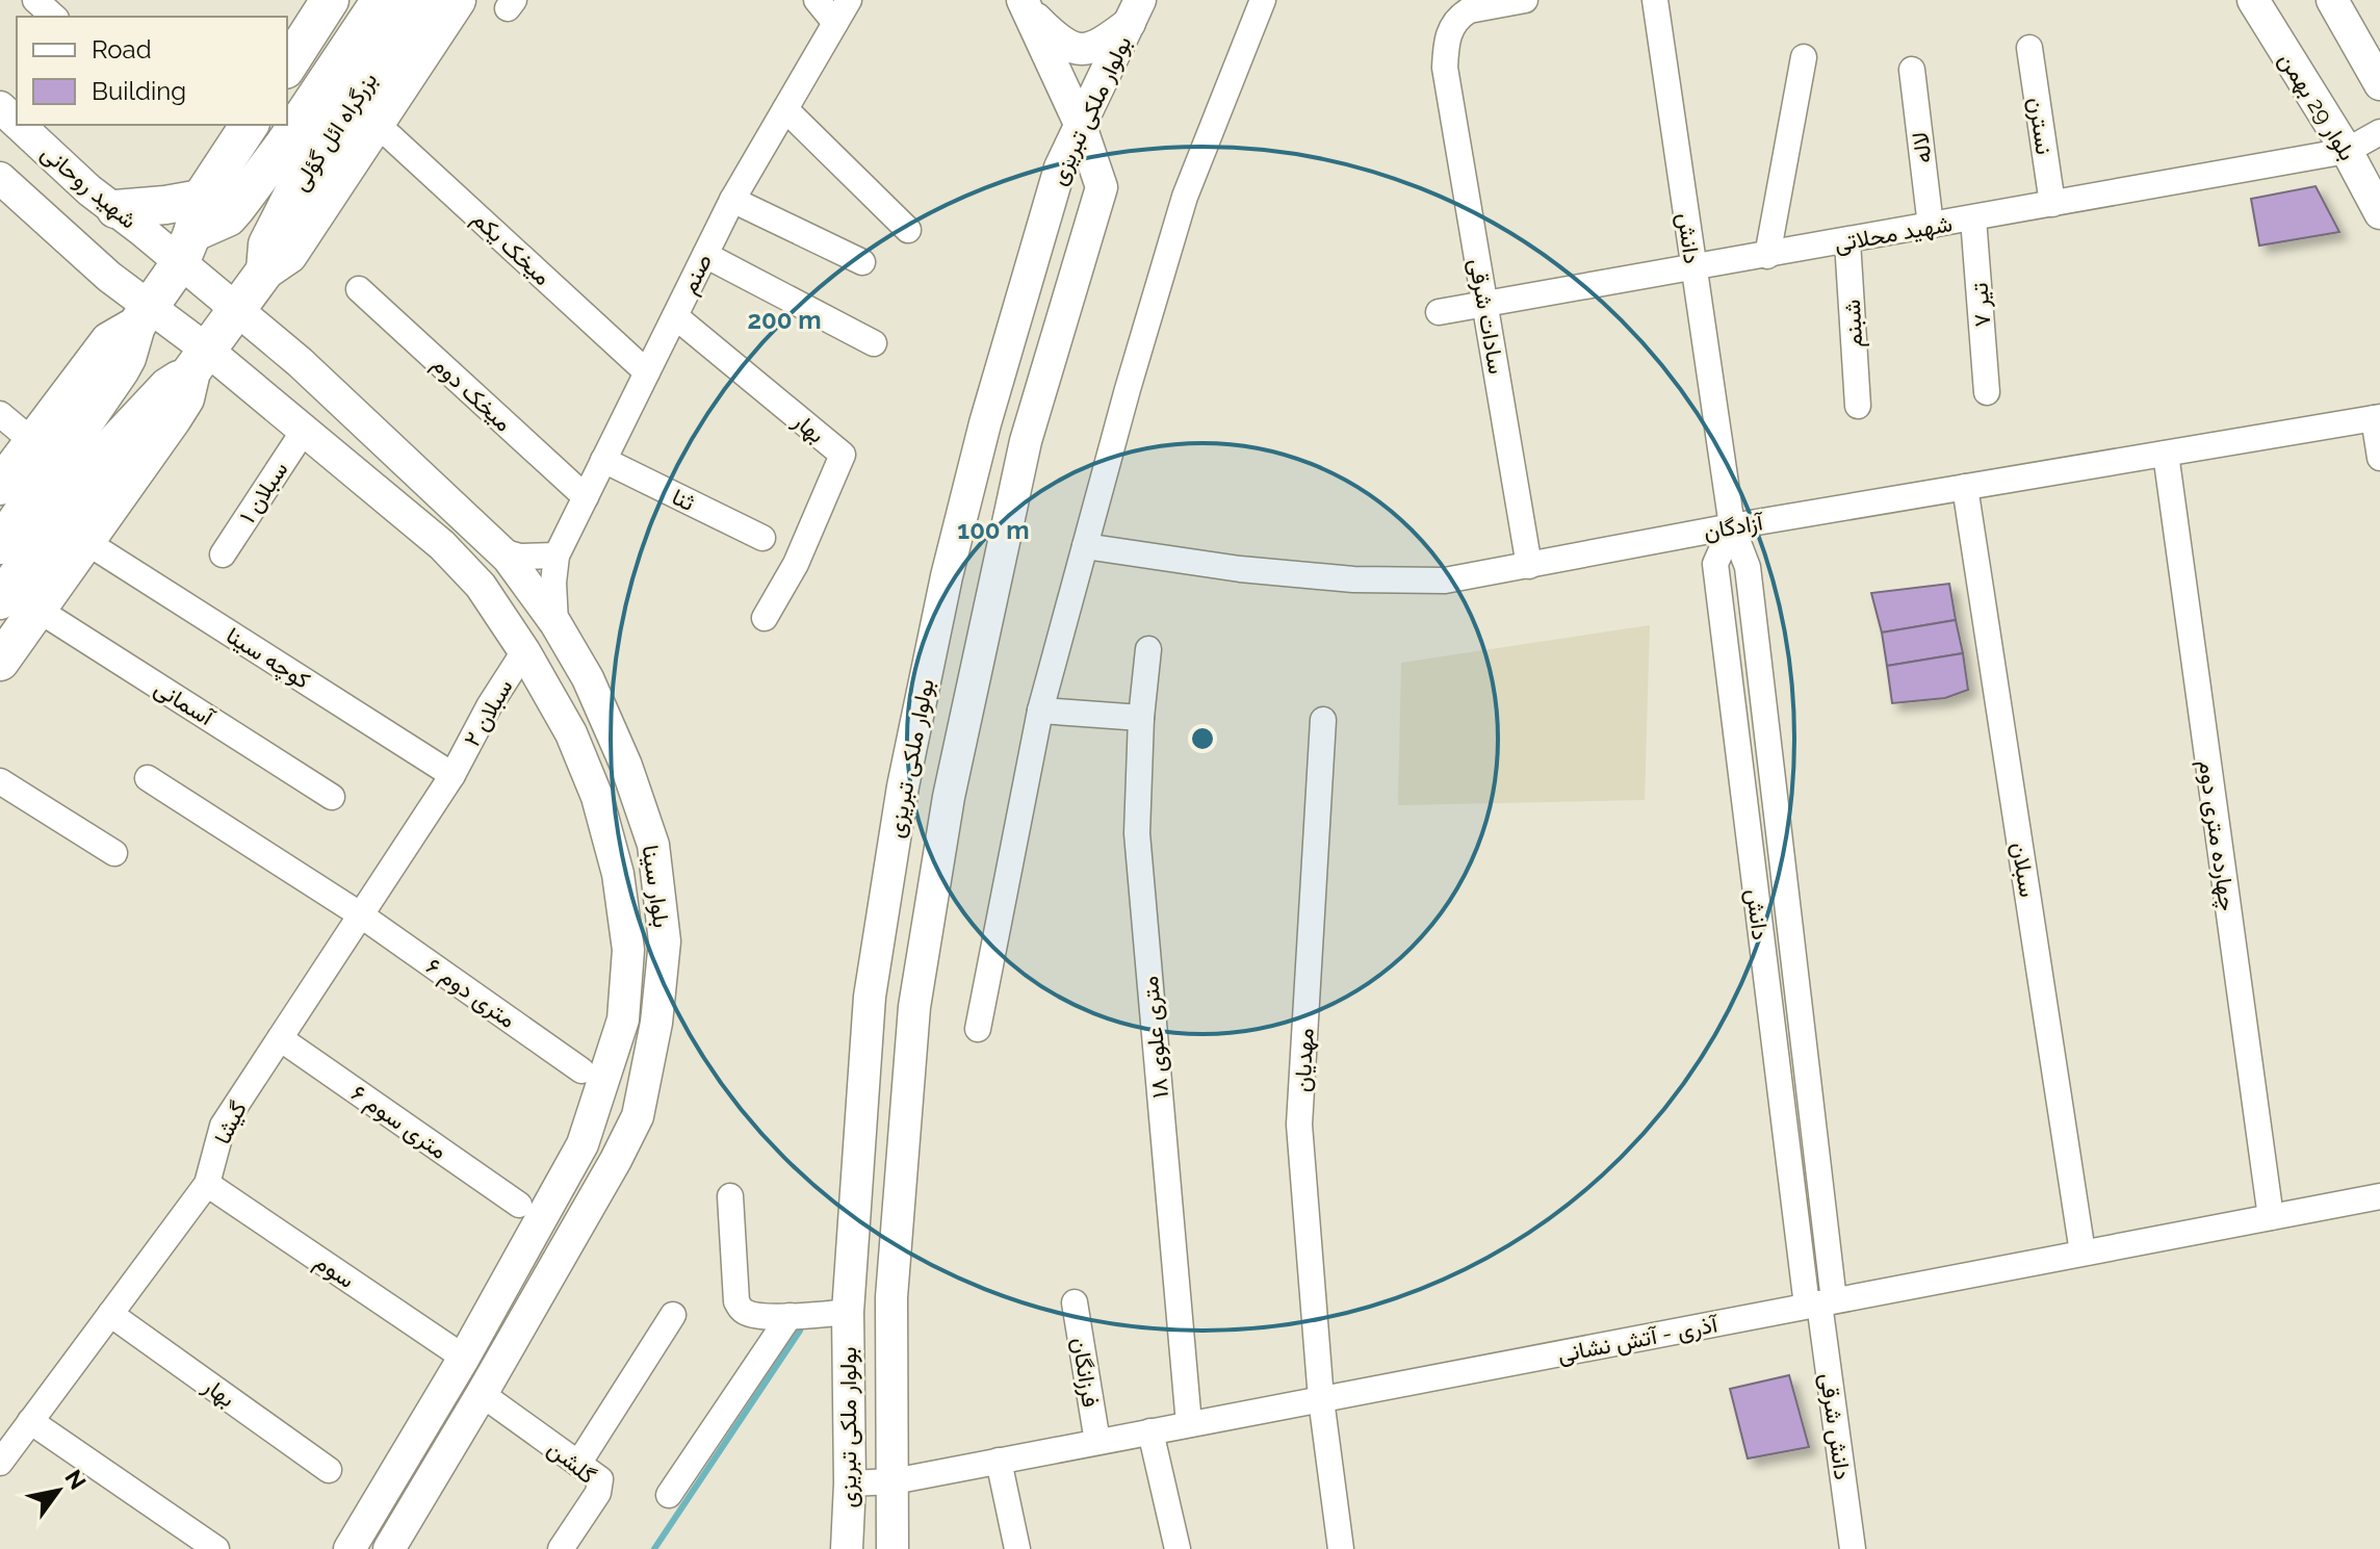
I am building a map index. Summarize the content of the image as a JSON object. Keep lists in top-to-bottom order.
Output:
{
  "streets": {
    "highway": ["بزرگراه ائل گؤلی"],
    "main road": [
      "بلوار 29 بهمن",
      "بولوار ملکی تبریزی",
      "شهید روحانی",
      "بلوار سینا"
    ],
    "street": [
      "نسترن",
      "لاله",
      "شهید محلاتی",
      "دانش",
      "میخک یکم",
      "صنم",
      "۷ تیر",
      "سادات شرقی",
      "شبنم",
      "میخک دوم",
      "بهار",
      "سبلان ۱",
      "ثنا",
      "آزادگان",
      "کوچه سینا",
      "آسمانی",
      "سبلان ۲",
      "چهارده متری دوم",
      "سبلان",
      "۶ متری دوم",
      "۱۸ متری علوی",
      "مهدیان",
      "۶ متری سوم",
      "گیشا",
      "سوم",
      "آذرى - آتش نشانى",
      "فرزانگان",
      "دانش شرقی",
      "گلشن"
    ]
  },
  "crossings": [
    ["بلوار 29 بهمن", "شهید محلاتی"],
    ["بولوار ملکی تبریزی", "آذرى - آتش نشانى"],
    ["نسترن", "شهید محلاتی"],
    ["بزرگراه ائل گؤلی", "شهید روحانی"],
    ["لاله", "شهید محلاتی"],
    ["شهید روحانی", "بلوار سینا"],
    ["شهید محلاتی", "دانش"],
    ["شهید محلاتی", "۷ تیر"],
    ["شهید محلاتی", "سادات شرقی"],
    ["شهید محلاتی", "شبنم"],
    ["دانش", "آزادگان"],
    ["دانش", "آذرى - آتش نشانى"],
    ["دانش", "دانش شرقی"],
    ["میخک یکم", "صنم"],
    ["صنم", "میخک دوم"],
    ["صنم", "بهار"],
    ["صنم", "ثنا"],
    ["سادات شرقی", "آزادگان"],
    ["بهار", "گیشا"],
    ["سبلان ۱", "بلوار سینا"],
    ["آزادگان", "چهارده متری دوم"],
    ["آزادگان", "سبلان"],
    ["کوچه سینا", "سبلان ۲"],
    ["کوچه سینا", "گیشا"],
    ["سبلان ۲", "بلوار سینا"],
    ["سبلان ۲", "گیشا"],
    ["چهارده متری دوم", "آذرى - آتش نشانى"],
    ["سبلان", "آذرى - آتش نشانى"],
    ["بلوار سینا", "سوم"],
    ["بلوار سینا", "گلشن"],
    ["۶ متری دوم", "گیشا"],
    ["۱۸ متری علوی", "آذرى - آتش نشانى"],
    ["مهدیان", "آذرى - آتش نشانى"],
    ["۶ متری سوم", "گیشا"],
    ["گیشا", "سوم"],
    ["آذرى - آتش نشانى", "فرزانگان"],
    ["آذرى - آتش نشانى", "دانش شرقی"]
  ],
  "legend": ["Road", "Building"],
  "north": "top right",
  "rings": ["200 m", "100 m"]
}
